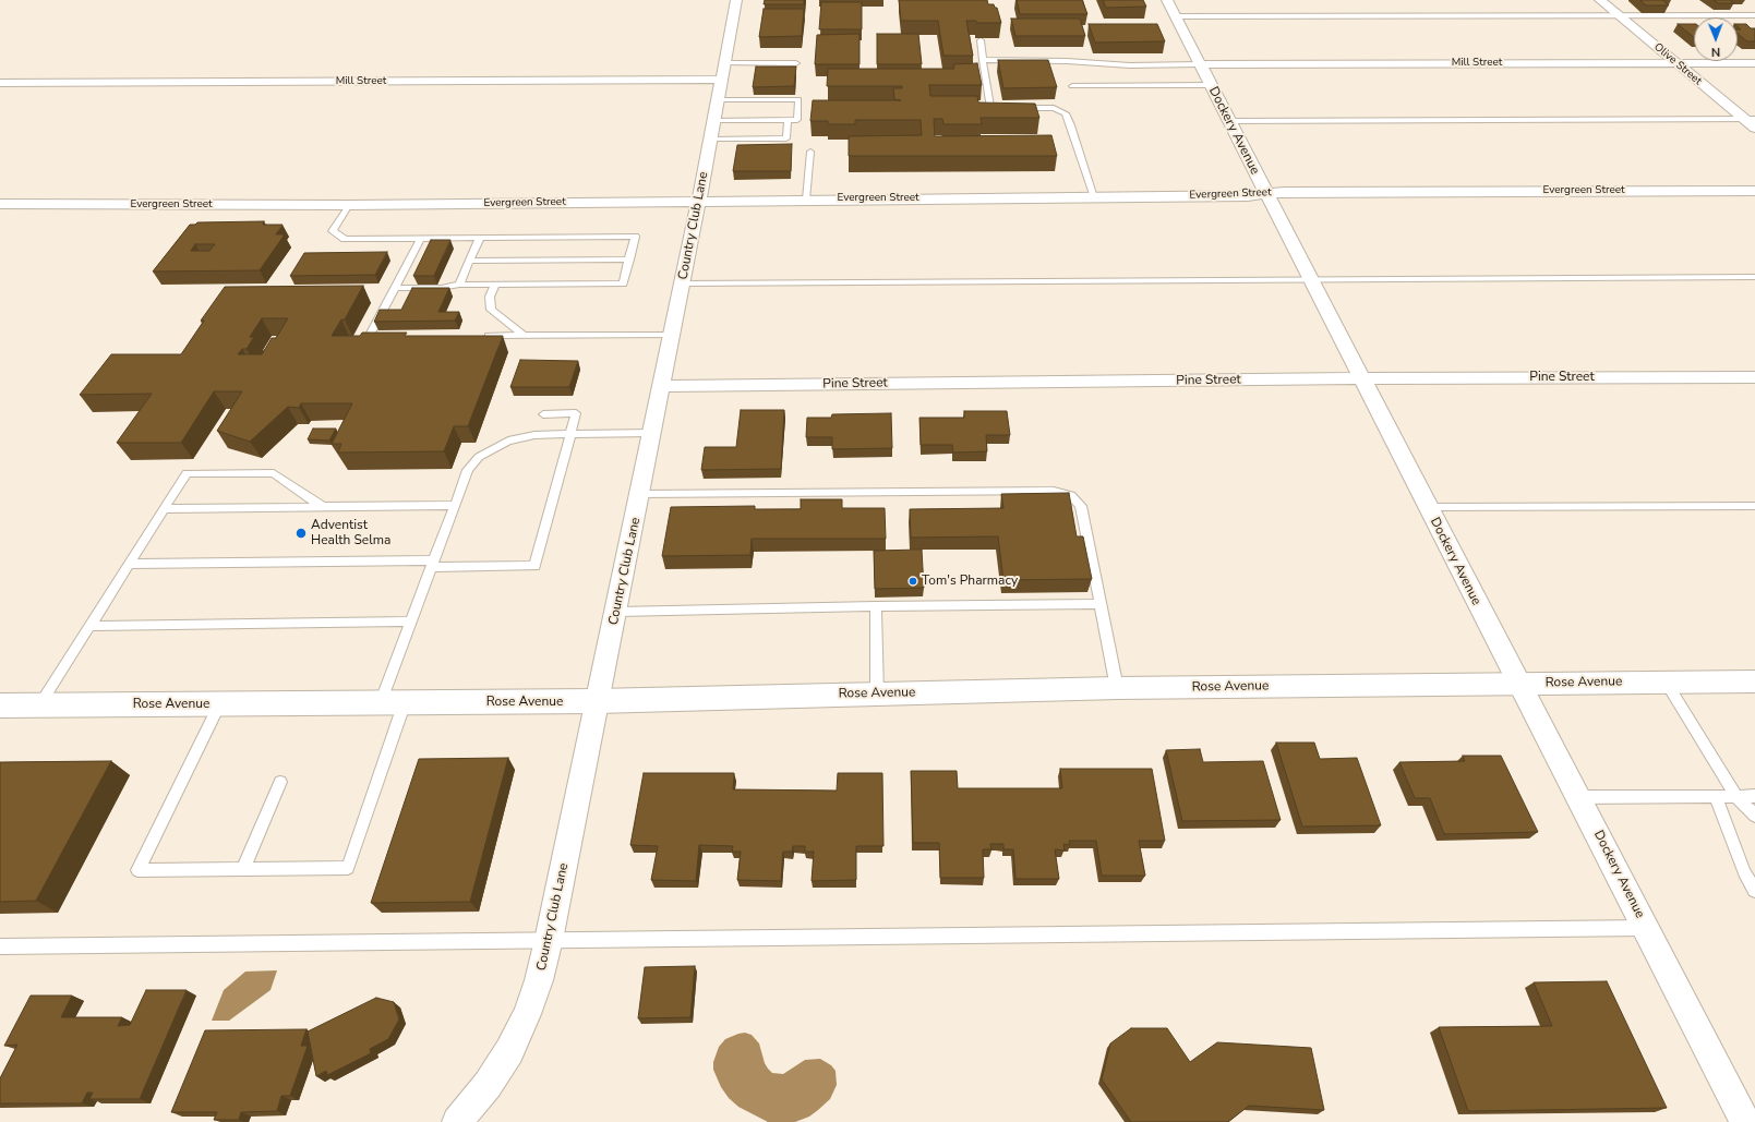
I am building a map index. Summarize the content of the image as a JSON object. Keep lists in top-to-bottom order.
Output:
{
  "streets": {
    "street": [
      "Mill Street",
      "Olive Street",
      "Dockery Avenue",
      "Evergreen Street",
      "Country Club Lane",
      "Pine Street",
      "Rose Avenue"
    ]
  },
  "crossings": [
    ["Mill Street", "Olive Street"],
    ["Mill Street", "Dockery Avenue"],
    ["Mill Street", "Country Club Lane"],
    ["Dockery Avenue", "Evergreen Street"],
    ["Dockery Avenue", "Pine Street"],
    ["Dockery Avenue", "Rose Avenue"],
    ["Evergreen Street", "Country Club Lane"],
    ["Country Club Lane", "Pine Street"],
    ["Country Club Lane", "Rose Avenue"]
  ],
  "places": ["Adventist Health Selma", "Tom's Pharmacy"],
  "north": "bottom"
}
